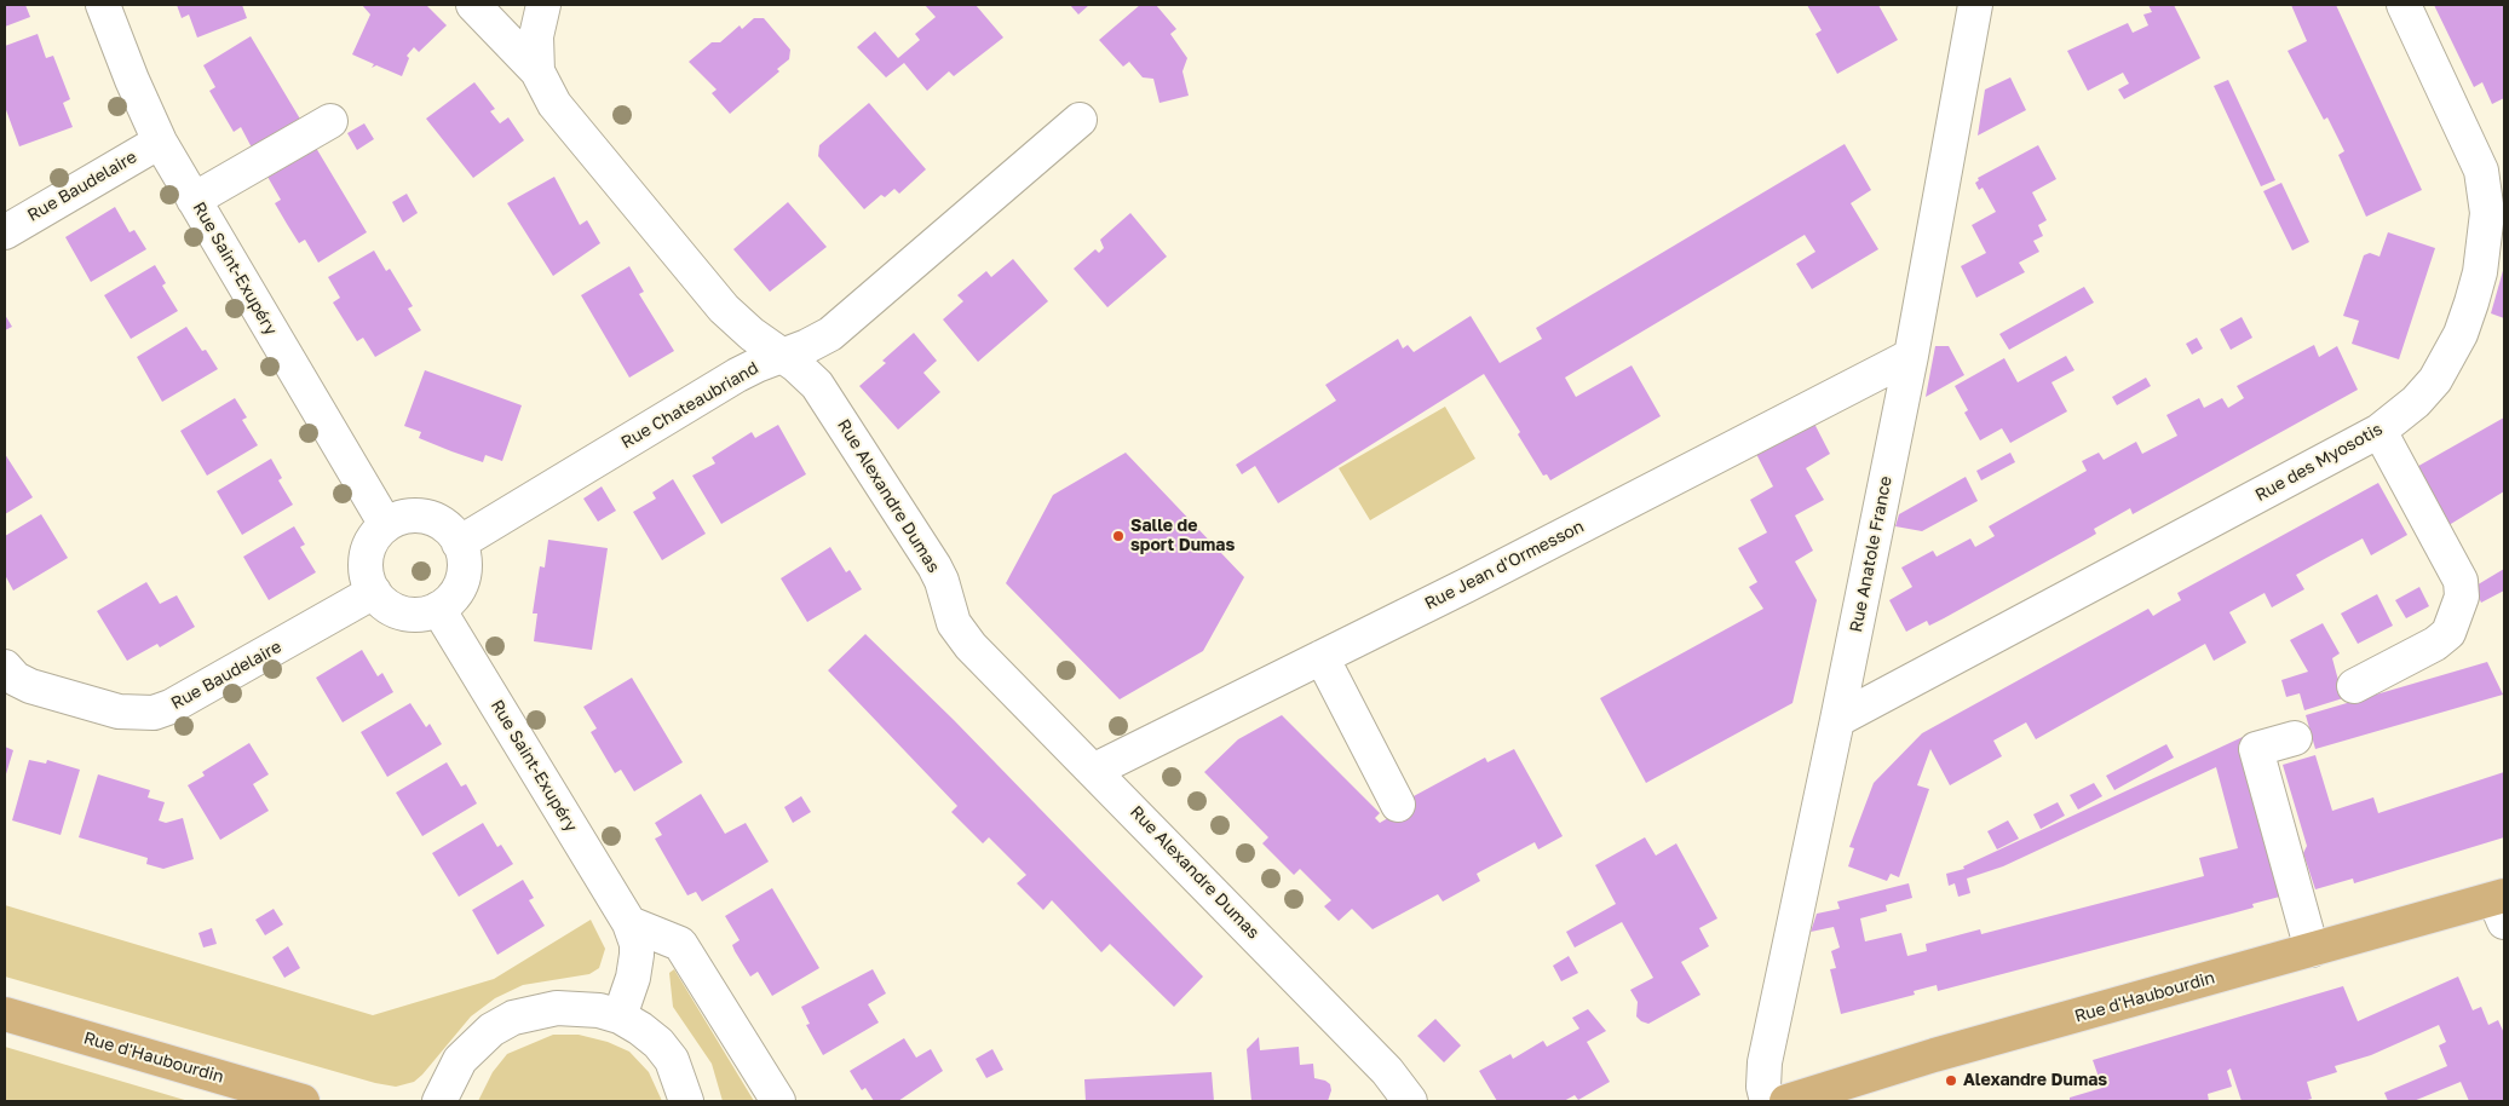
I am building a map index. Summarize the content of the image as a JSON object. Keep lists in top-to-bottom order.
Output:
{
  "streets": {
    "main road": ["Rue d'Haubourdin"],
    "street": [
      "Rue Baudelaire",
      "Rue Saint-Exupéry",
      "Rue Chateaubriand",
      "Rue des Myosotis",
      "Rue Alexandre Dumas",
      "Rue Anatole France",
      "Rue Jean d'Ormesson"
    ]
  },
  "crossings": [
    ["Rue Baudelaire", "Rue Saint-Exupéry"],
    ["Rue Baudelaire", "Rue Chateaubriand"],
    ["Rue Saint-Exupéry", "Rue Chateaubriand"],
    ["Rue Chateaubriand", "Rue Alexandre Dumas"],
    ["Rue des Myosotis", "Rue Anatole France"],
    ["Rue Alexandre Dumas", "Rue Jean d'Ormesson"],
    ["Rue Anatole France", "Rue Jean d'Ormesson"]
  ],
  "places": ["Salle de sport Dumas", "Alexandre Dumas"]
}
